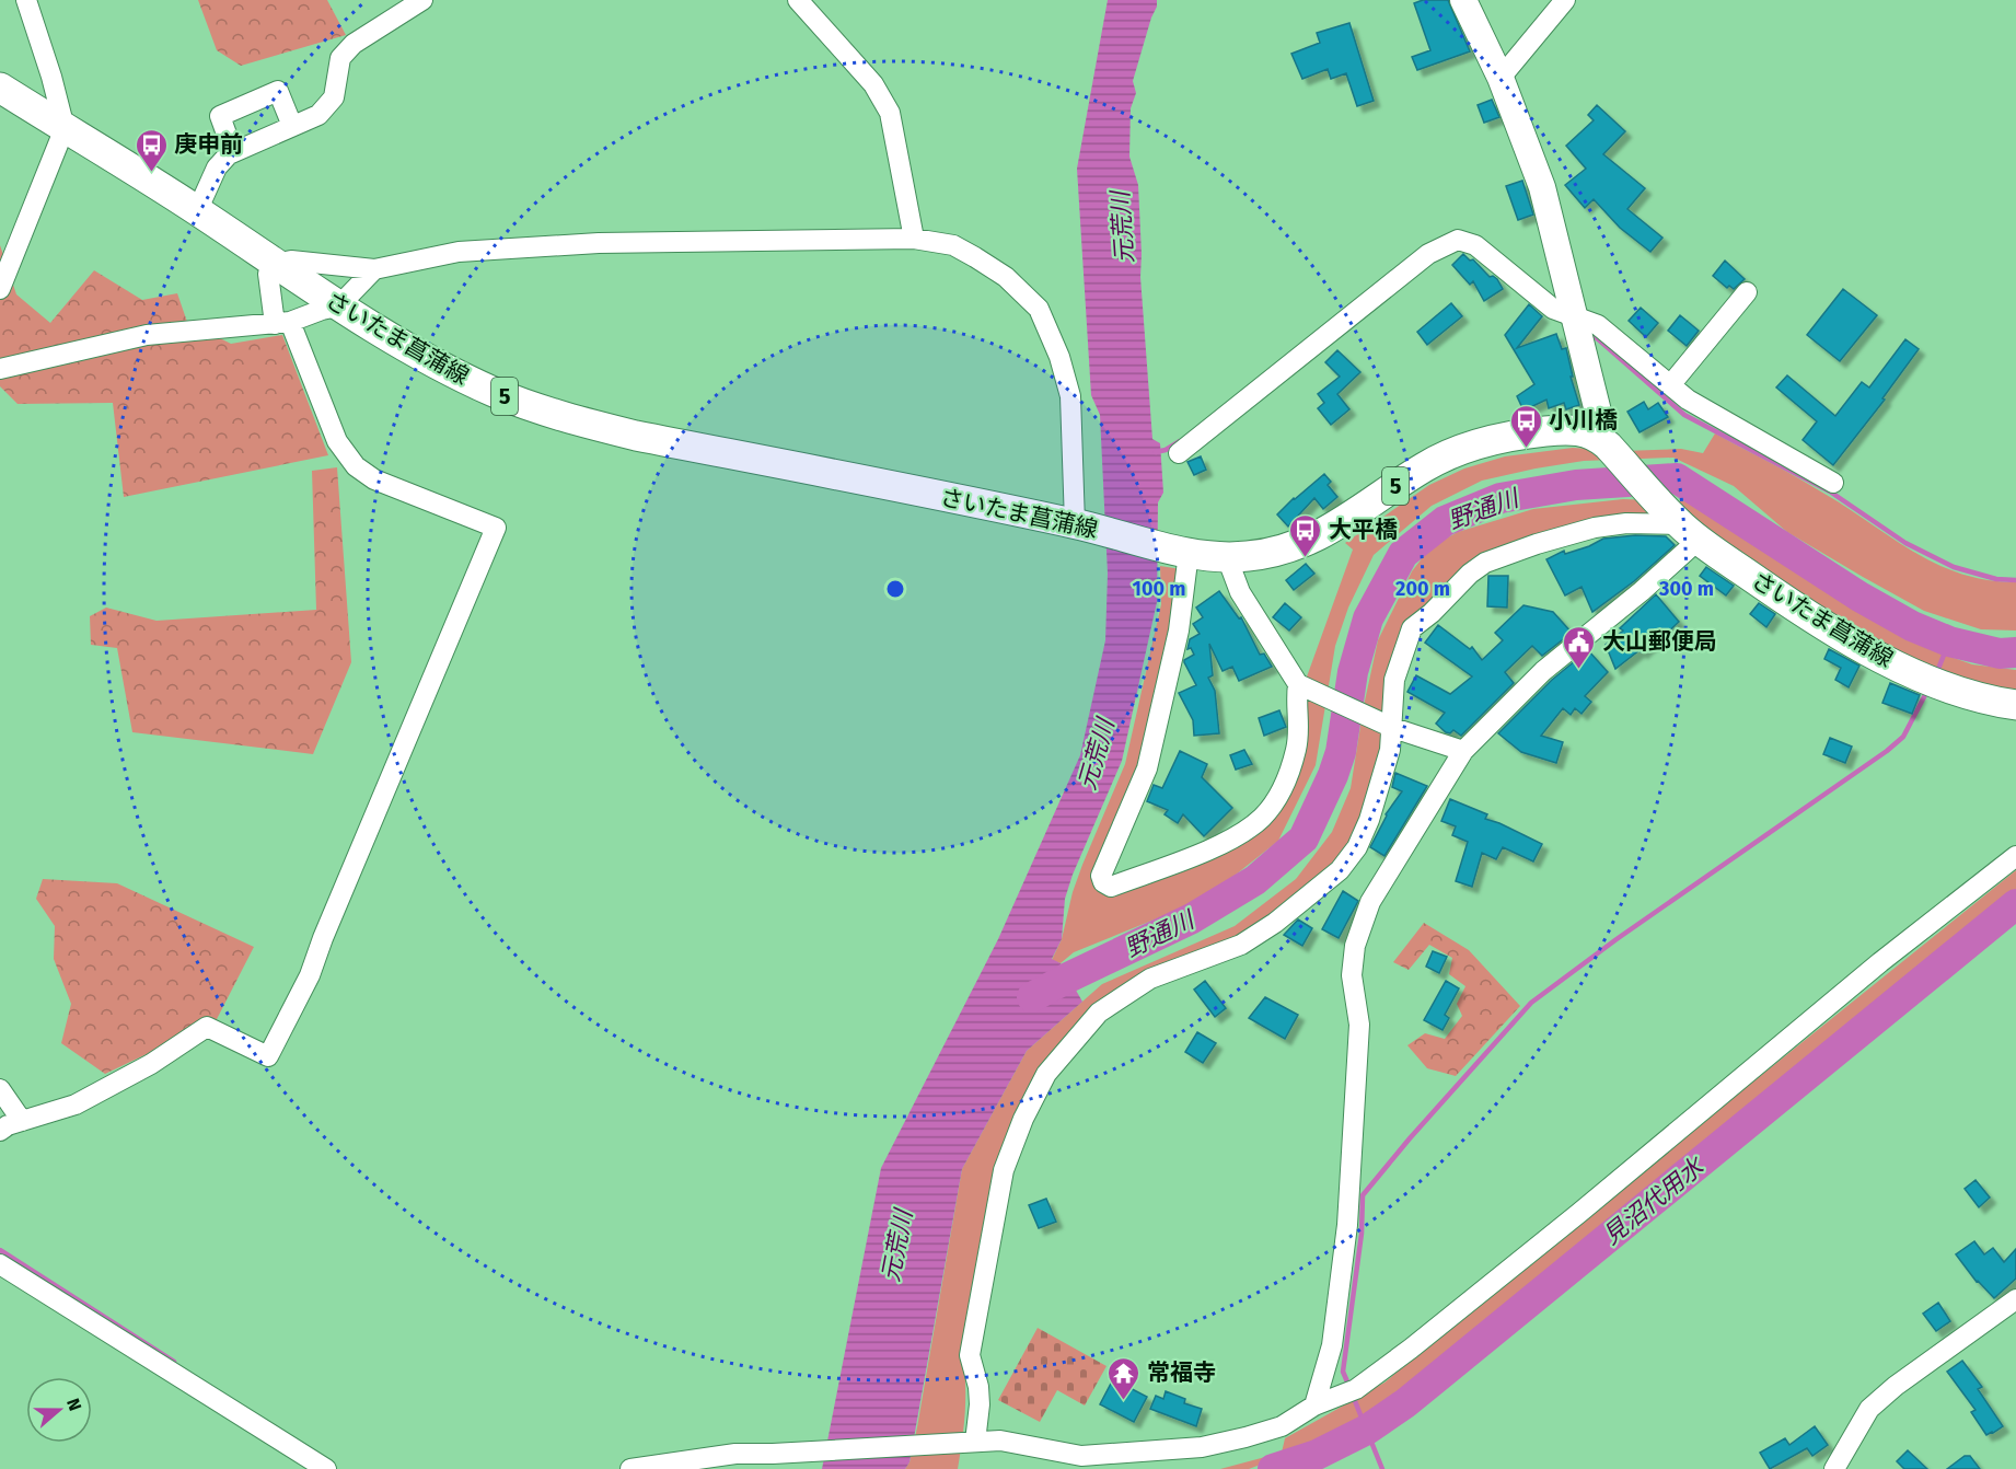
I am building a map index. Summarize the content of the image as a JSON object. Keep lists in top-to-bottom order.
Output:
{
  "streets": {
    "main road": ["さいたま菖蒲線", "5"]
  },
  "water": ["元荒川", "野通川", "見沼代用水"],
  "places": {
    "bus stop": ["庚申前", "小川橋", "大平橋"],
    "public building": ["大山郵便局"],
    "temple": ["常福寺"]
  },
  "north": "right",
  "rings": ["100 m", "200 m", "300 m"]
}
